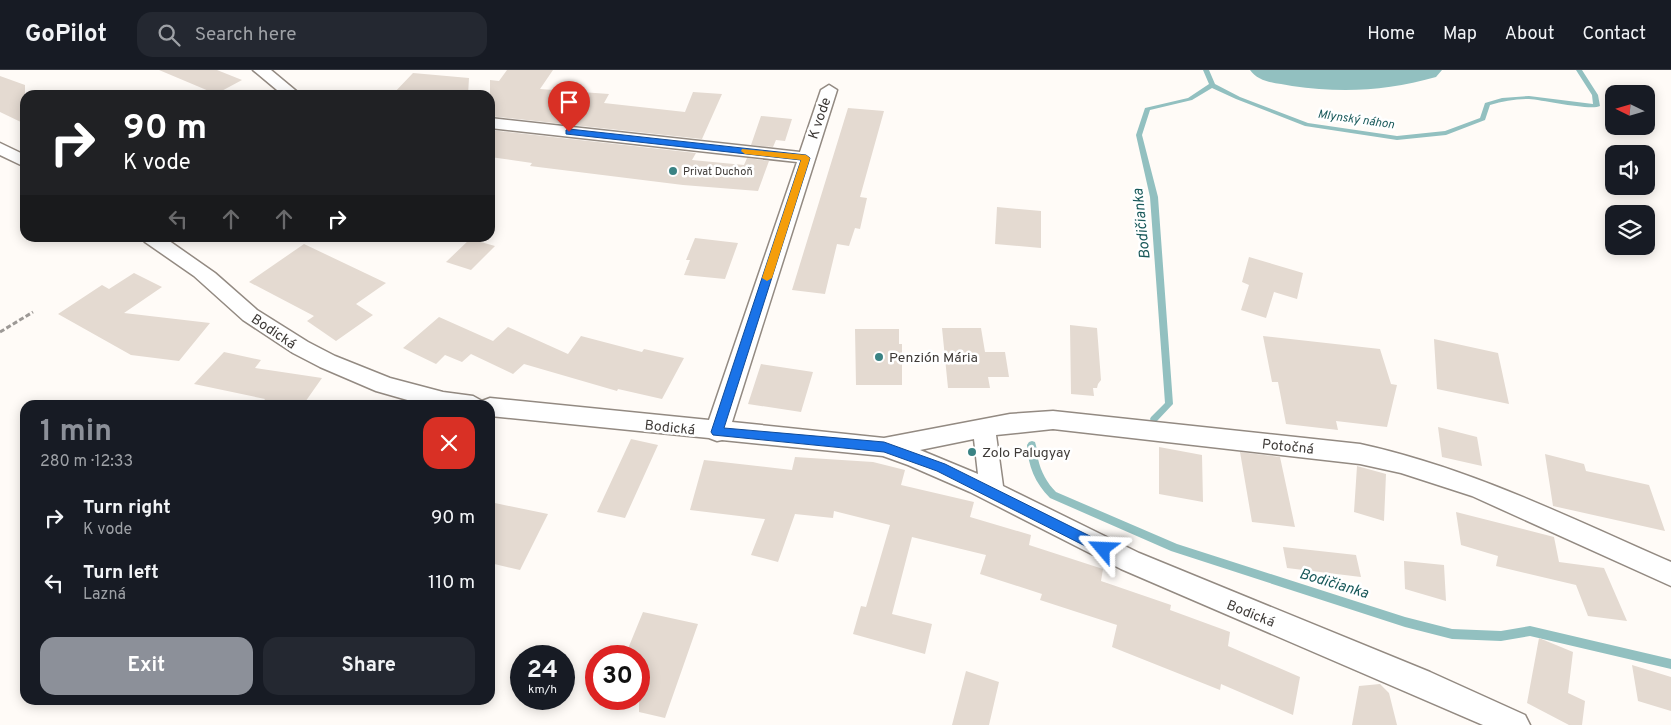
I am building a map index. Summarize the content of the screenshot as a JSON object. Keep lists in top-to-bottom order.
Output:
{
  "streets": {
    "street": ["K vode", "Bodická", "Potočná"]
  },
  "crossings": [
    ["K vode", "Bodická"],
    ["Bodická", "Potočná"]
  ],
  "water": ["Mlynský náhon", "Bodičianka"],
  "places": ["Privat Duchoň", "Penzión Mária", "Zolo Palugyay"],
  "north": "left",
  "page": {
    "header": "GoPilot",
    "search": "Search here",
    "nav": [
      "Home",
      "Map",
      "About",
      "Contact"
    ],
    "turn": ["90 m", "K vode"],
    "heading": ["1 min", "280 m · 12:33"],
    "list": [
      {
        "name": "Turn right",
        "note": "K vode",
        "value": "90 m"
      },
      {
        "name": "Turn left",
        "note": "Lazná",
        "value": "110 m"
      }
    ],
    "buttons": ["Exit", "Share"],
    "speed": "24 km/h",
    "limit": "30"
  }
}
